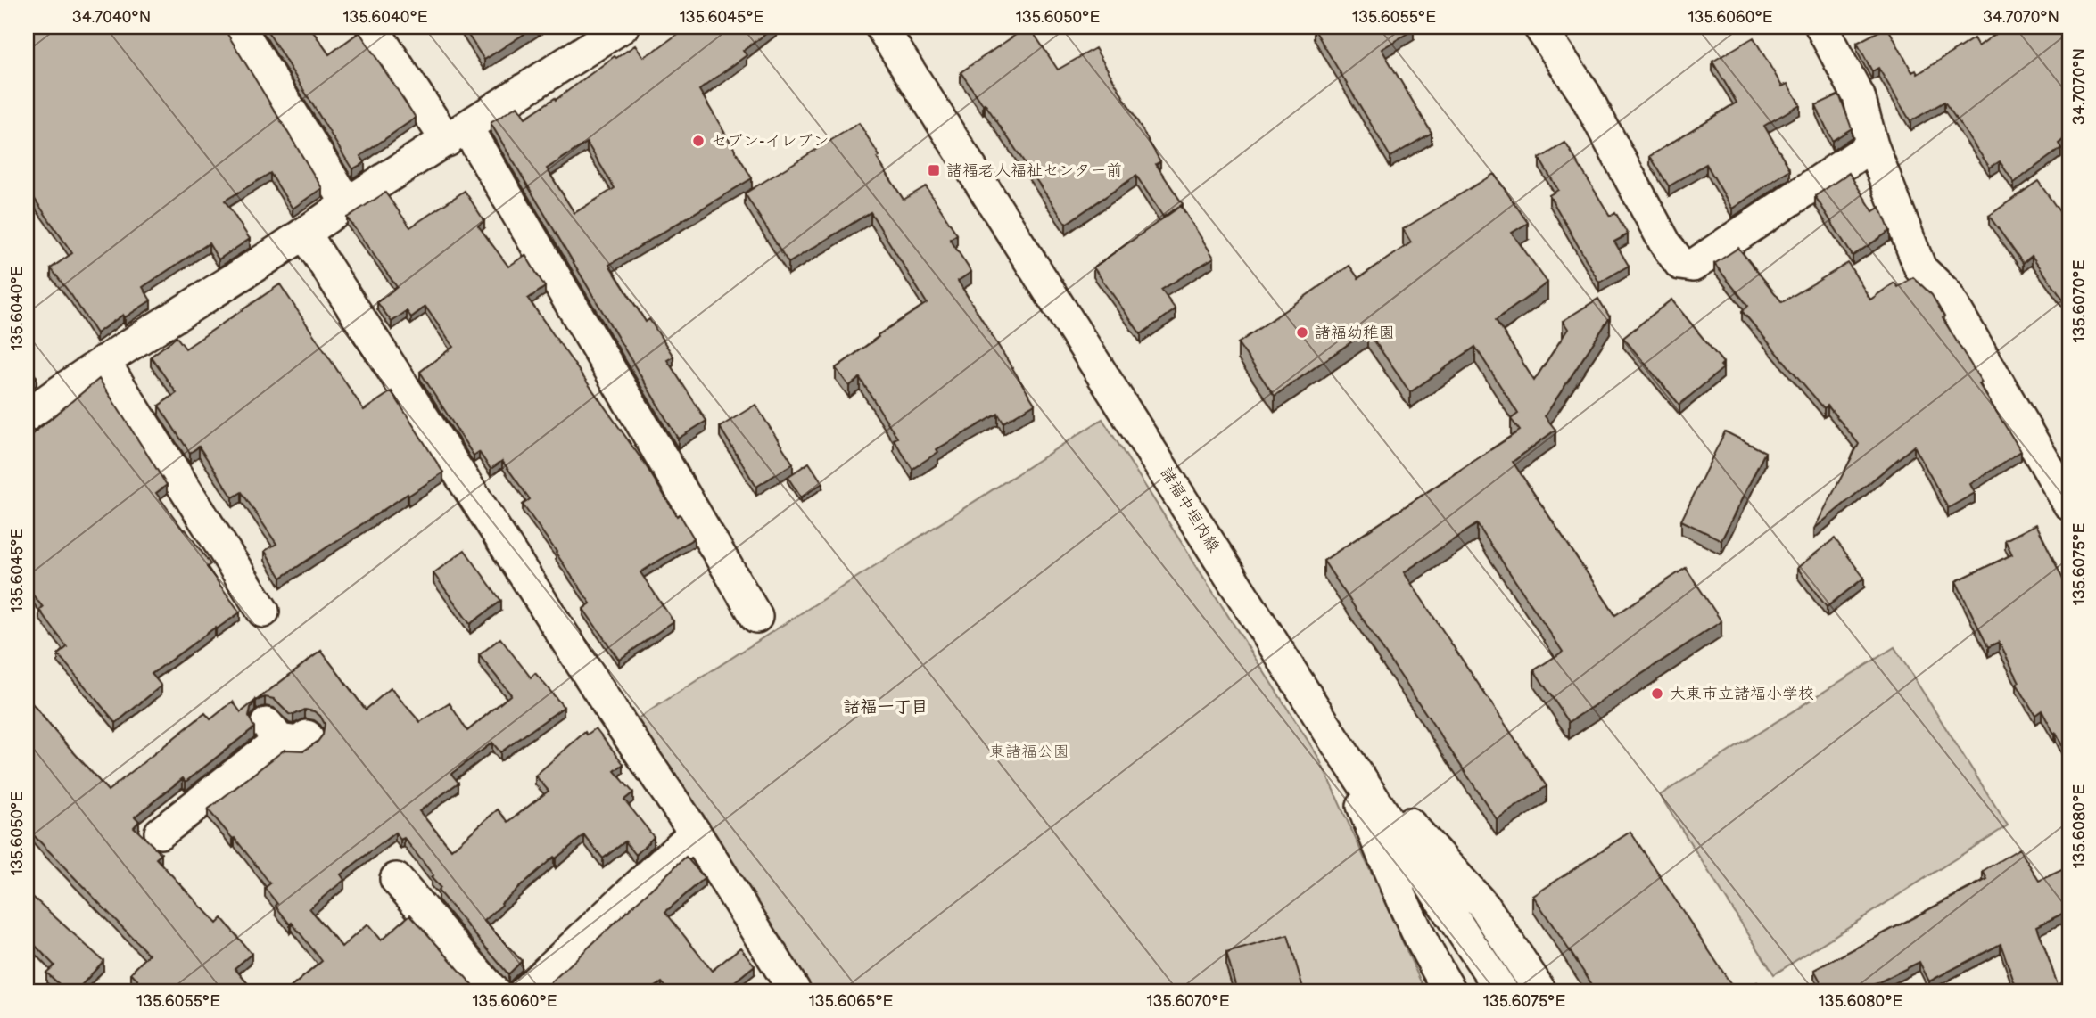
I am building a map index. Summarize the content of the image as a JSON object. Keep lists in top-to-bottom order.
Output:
{
  "streets": {
    "street": ["諸福中垣内線"]
  },
  "districts": ["諸福一丁目"],
  "parks": ["東諸福公園"],
  "places": {
    "other": ["セブン-イレブン", "諸福幼稚園", "大東市立諸福小学校"],
    "transit": ["諸福老人福祉センター前"]
  },
  "coordinates": [
    "34.7040°N",
    "135.6040°E",
    "135.6045°E",
    "135.6050°E",
    "135.6055°E",
    "135.6060°E",
    "34.7070°N",
    "135.6070°E",
    "135.6075°E",
    "135.6080°E",
    "135.6065°E"
  ]
}
